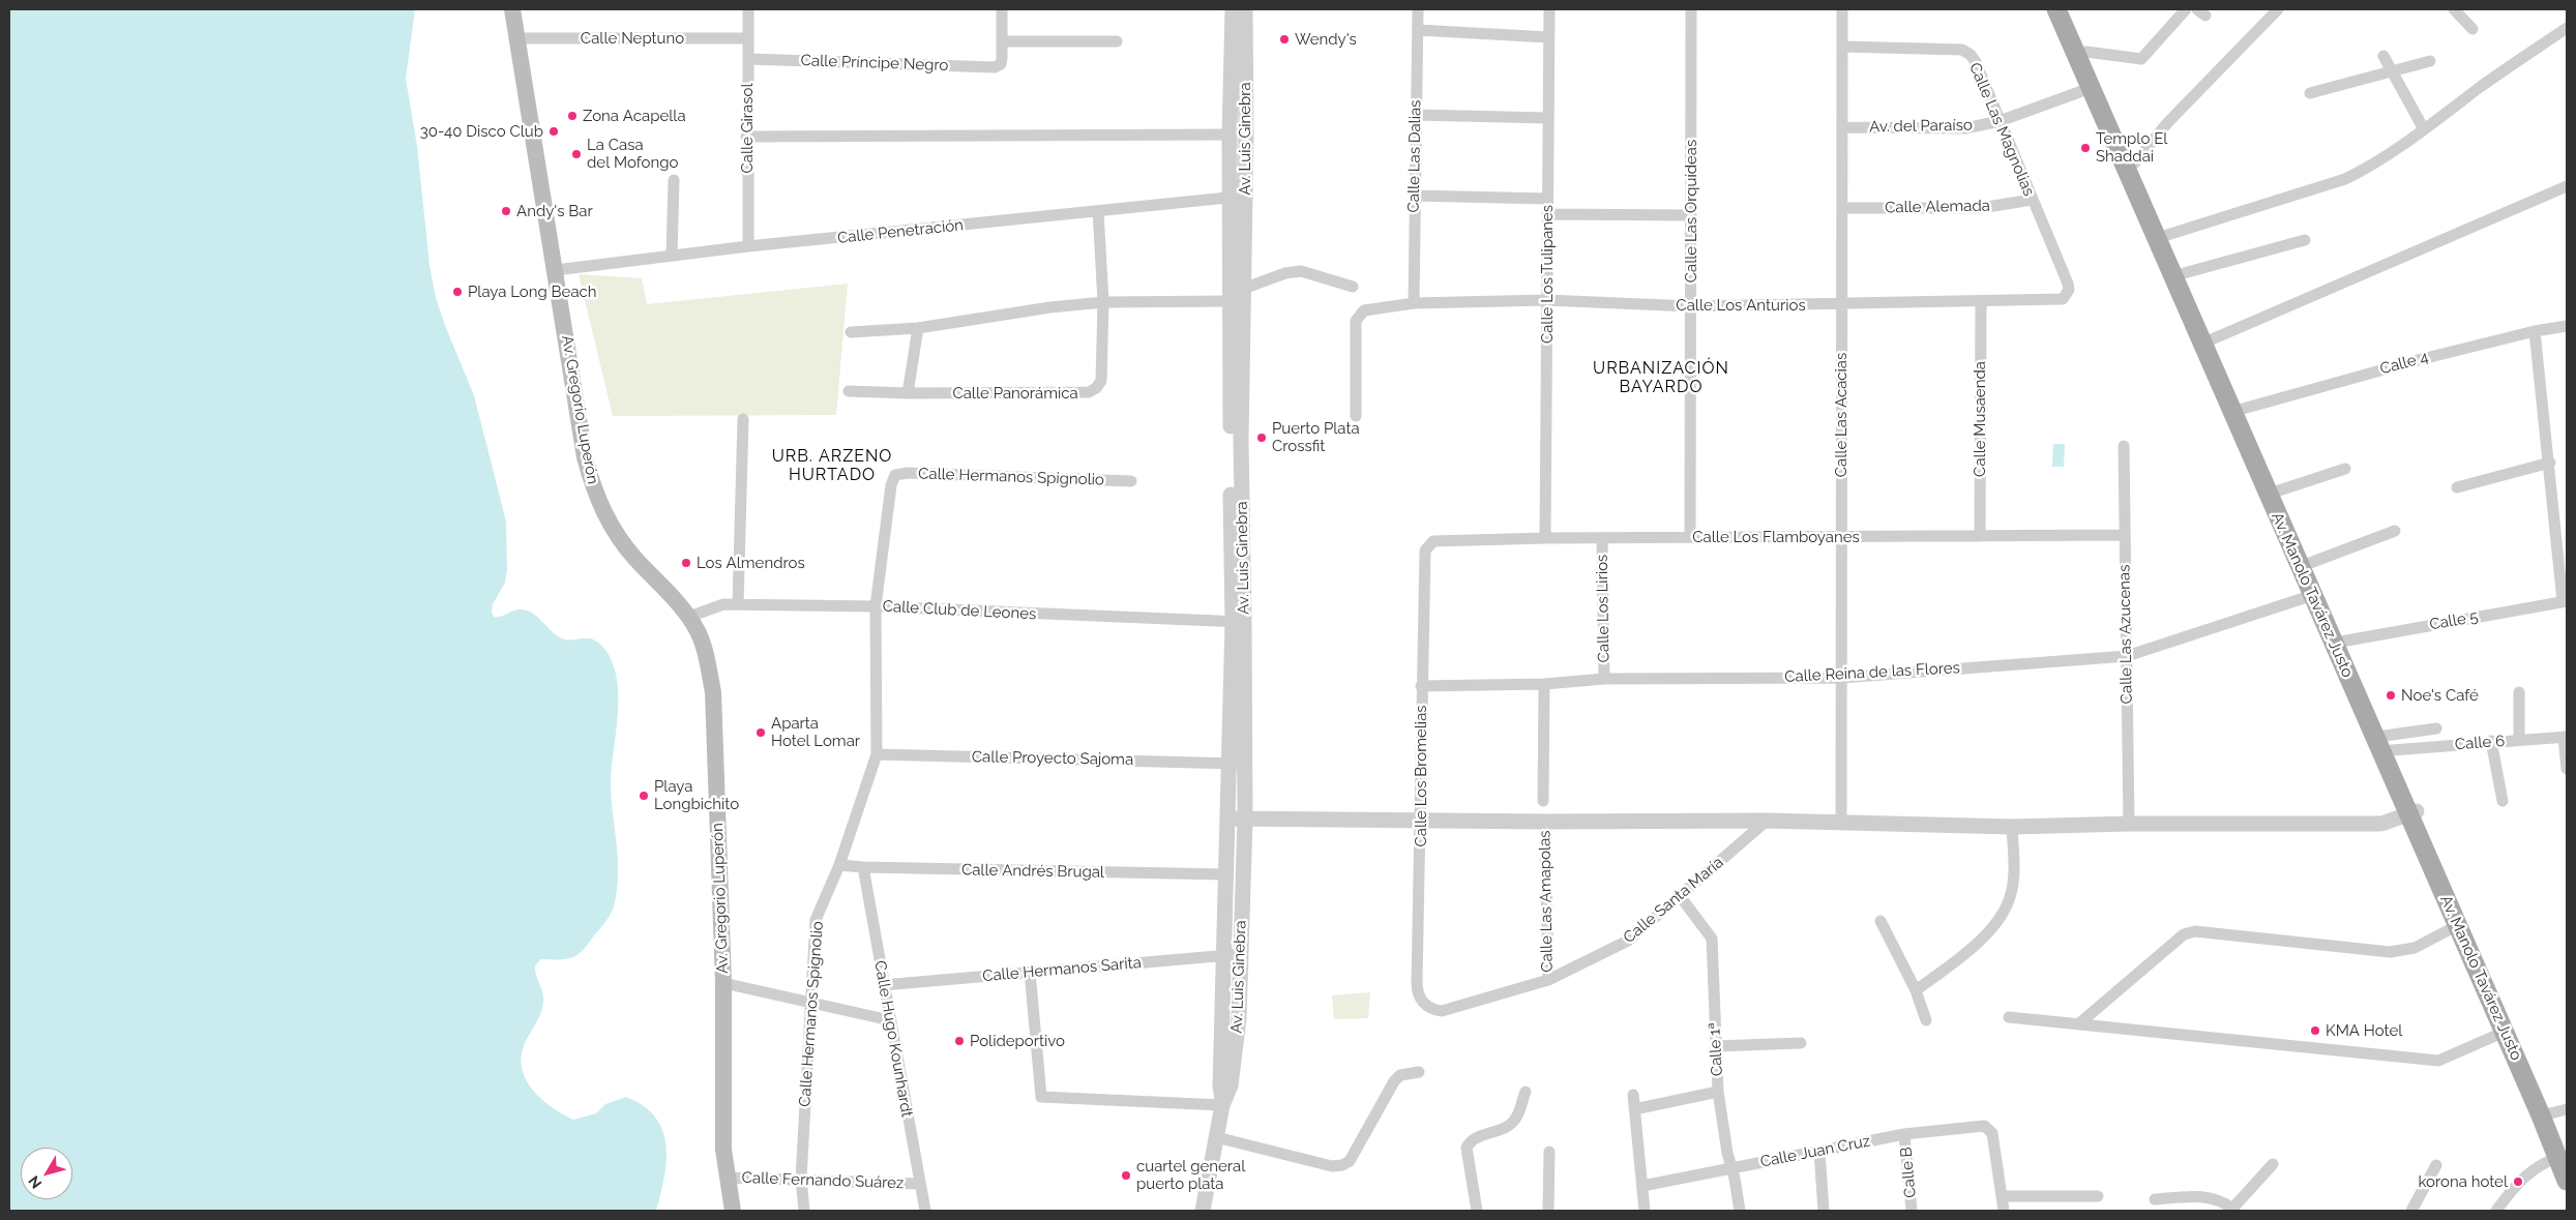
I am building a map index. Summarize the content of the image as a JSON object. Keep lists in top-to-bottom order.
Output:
{
  "streets": {
    "main road": ["Av. Gregorio Luperón", "Av. Manolo Tavárez Justo"],
    "street": [
      "Calle Neptuno",
      "Calle Príncipe Negro",
      "Av. del Paraíso",
      "Calle Girasol",
      "Calle Las Magnolias",
      "Av. Luis Ginebra",
      "Calle Las Dalias",
      "Calle Alemada",
      "Calle Las Orquídeas",
      "Calle Penetración",
      "Calle Los Tulipanes",
      "Calle Los Anturios",
      "Calle 4",
      "Calle Panorámica",
      "Calle Las Acacias",
      "Calle Musaenda",
      "Calle Hermanos Spignolio",
      "Calle Los Flamboyanes",
      "Calle Los Lirios",
      "Calle Club de Leones",
      "Calle 5",
      "Calle Las Azucenas",
      "Calle Reina de las Flores",
      "Calle 6",
      "Calle Proyecto Sajoma",
      "Calle Los Bromelias",
      "Calle Andrés Brugal",
      "Calle Santa María",
      "Calle Las Amapolas",
      "Calle Hermanos Sarita",
      "Calle Hugo Kounhardt",
      "Calle 1ª",
      "Calle Juan Cruz",
      "Calle B",
      "Calle Fernando Suárez"
    ]
  },
  "crossings": [
    ["Calle Neptuno", "Calle Girasol"],
    ["Calle Neptuno", "Av. Gregorio Luperón"],
    ["Calle Príncipe Negro", "Calle Girasol"],
    ["Av. del Paraíso", "Calle Las Magnolias"],
    ["Av. del Paraíso", "Calle Las Acacias"],
    ["Av. del Paraíso", "Av. Manolo Tavárez Justo"],
    ["Calle Girasol", "Calle Penetración"],
    ["Calle Las Magnolias", "Calle Alemada"],
    ["Calle Las Magnolias", "Calle Los Anturios"],
    ["Calle Las Magnolias", "Calle Las Acacias"],
    ["Av. Luis Ginebra", "Calle Penetración"],
    ["Av. Luis Ginebra", "Calle Club de Leones"],
    ["Av. Luis Ginebra", "Calle Proyecto Sajoma"],
    ["Av. Luis Ginebra", "Calle Andrés Brugal"],
    ["Av. Luis Ginebra", "Calle Hermanos Sarita"],
    ["Calle Las Dalias", "Calle Los Anturios"],
    ["Calle Alemada", "Calle Las Acacias"],
    ["Calle Las Orquídeas", "Calle Los Anturios"],
    ["Calle Las Orquídeas", "Calle Los Flamboyanes"],
    ["Calle Penetración", "Calle Panorámica"],
    ["Calle Penetración", "Av. Gregorio Luperón"],
    ["Calle Los Tulipanes", "Calle Los Anturios"],
    ["Calle Los Tulipanes", "Calle Los Flamboyanes"],
    ["Calle Los Anturios", "Calle Las Acacias"],
    ["Calle Los Anturios", "Calle Musaenda"],
    ["Calle 4", "Av. Manolo Tavárez Justo"],
    ["Av. Gregorio Luperón", "Calle Club de Leones"],
    ["Av. Gregorio Luperón", "Calle Fernando Suárez"],
    ["Calle Las Acacias", "Calle Los Flamboyanes"],
    ["Calle Las Acacias", "Calle Reina de las Flores"],
    ["Calle Musaenda", "Calle Los Flamboyanes"],
    ["Calle Hermanos Spignolio", "Calle Club de Leones"],
    ["Calle Hermanos Spignolio", "Calle Proyecto Sajoma"],
    ["Calle Hermanos Spignolio", "Calle Andrés Brugal"],
    ["Calle Hermanos Spignolio", "Calle Fernando Suárez"],
    ["Calle Los Flamboyanes", "Calle Los Lirios"],
    ["Calle Los Flamboyanes", "Calle Las Azucenas"],
    ["Calle Los Flamboyanes", "Calle Los Bromelias"],
    ["Av. Manolo Tavárez Justo", "Calle 5"],
    ["Av. Manolo Tavárez Justo", "Calle Reina de las Flores"],
    ["Av. Manolo Tavárez Justo", "Calle 6"],
    ["Calle Los Lirios", "Calle Reina de las Flores"],
    ["Calle Las Azucenas", "Calle Reina de las Flores"],
    ["Calle Reina de las Flores", "Calle Los Bromelias"],
    ["Calle Los Bromelias", "Calle Santa María"],
    ["Calle Andrés Brugal", "Calle Hugo Kounhardt"],
    ["Calle Santa María", "Calle Las Amapolas"],
    ["Calle Santa María", "Calle 1ª"],
    ["Calle Hermanos Sarita", "Calle Hugo Kounhardt"],
    ["Calle Hugo Kounhardt", "Calle Fernando Suárez"],
    ["Calle 1ª", "Calle Juan Cruz"],
    ["Calle Juan Cruz", "Calle B"]
  ],
  "districts": ["URBANIZACIÓN BAYARDO", "URB. ARZENO HURTADO"],
  "places": [
    "Wendy's",
    "Zona Acapella",
    "30-40 Disco Club",
    "Templo El Shaddai",
    "La Casa del Mofongo",
    "Andy's Bar",
    "Playa Long Beach",
    "Puerto Plata Crossfit",
    "Los Almendros",
    "Noe's Café",
    "Aparta Hotel Lomar",
    "Playa Longbichito",
    "KMA Hotel",
    "Polideportivo",
    "cuartel general puerto plata",
    "korona hotel"
  ],
  "north": "bottom left"
}
